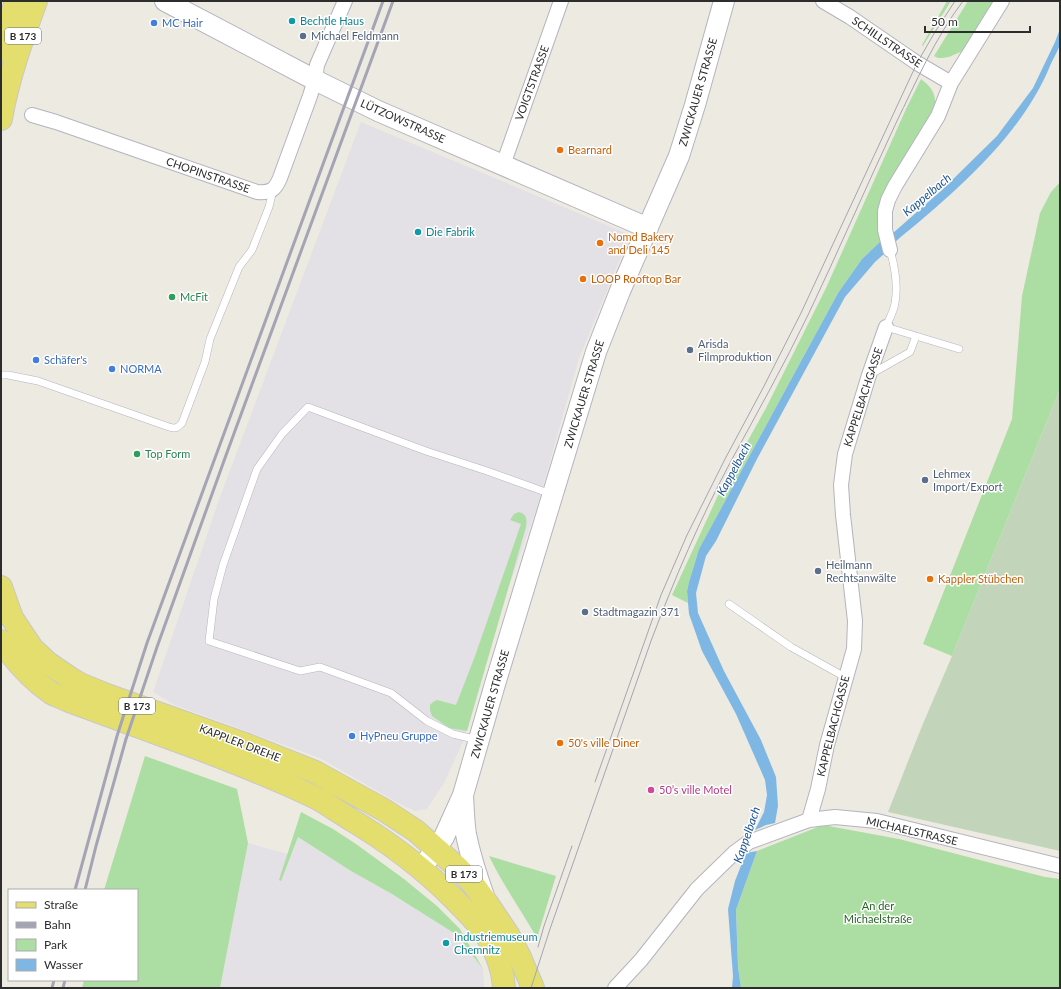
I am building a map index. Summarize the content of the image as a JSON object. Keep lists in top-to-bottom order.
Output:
{
  "streets": {
    "main road": [
      "B 173",
      "ZWICKAUER STRASSE",
      "LÜTZOWSTRASSE",
      "KAPPLER DREHE"
    ],
    "street": [
      "SCHILLSTRASSE",
      "VOIGTSTRASSE",
      "CHOPINSTRASSE",
      "KAPPELBACHGASSE",
      "MICHAELSTRASSE"
    ]
  },
  "crossings": [
    ["B 173", "ZWICKAUER STRASSE"],
    ["B 173", "KAPPLER DREHE"],
    ["SCHILLSTRASSE", "KAPPELBACHGASSE"],
    ["VOIGTSTRASSE", "LÜTZOWSTRASSE"],
    ["ZWICKAUER STRASSE", "LÜTZOWSTRASSE"],
    ["ZWICKAUER STRASSE", "KAPPLER DREHE"],
    ["KAPPELBACHGASSE", "MICHAELSTRASSE"]
  ],
  "water": ["Kappelbach"],
  "parks": ["An der Michaelstraße"],
  "places": [
    "Bechtle Haus",
    "MC Hair",
    "Michael Feldmann",
    "Bearnard",
    "Die Fabrik",
    "Nomd Bakery and Deli 145",
    "LOOP Rooftop Bar",
    "McFit",
    "Arisda Filmproduktion",
    "Schäfer's",
    "NORMA",
    "Top Form",
    "Lehmex Import/Export",
    "Heilmann Rechtsanwälte",
    "Kappler Stübchen",
    "Stadtmagazin 371",
    "HyPneu Gruppe",
    "50's ville Diner",
    "50’s ville Motel",
    "Industriemuseum Chemnitz"
  ],
  "legend": [
    "Straße",
    "Bahn",
    "Park",
    "Wasser"
  ],
  "scale_bar": "50 m"
}
